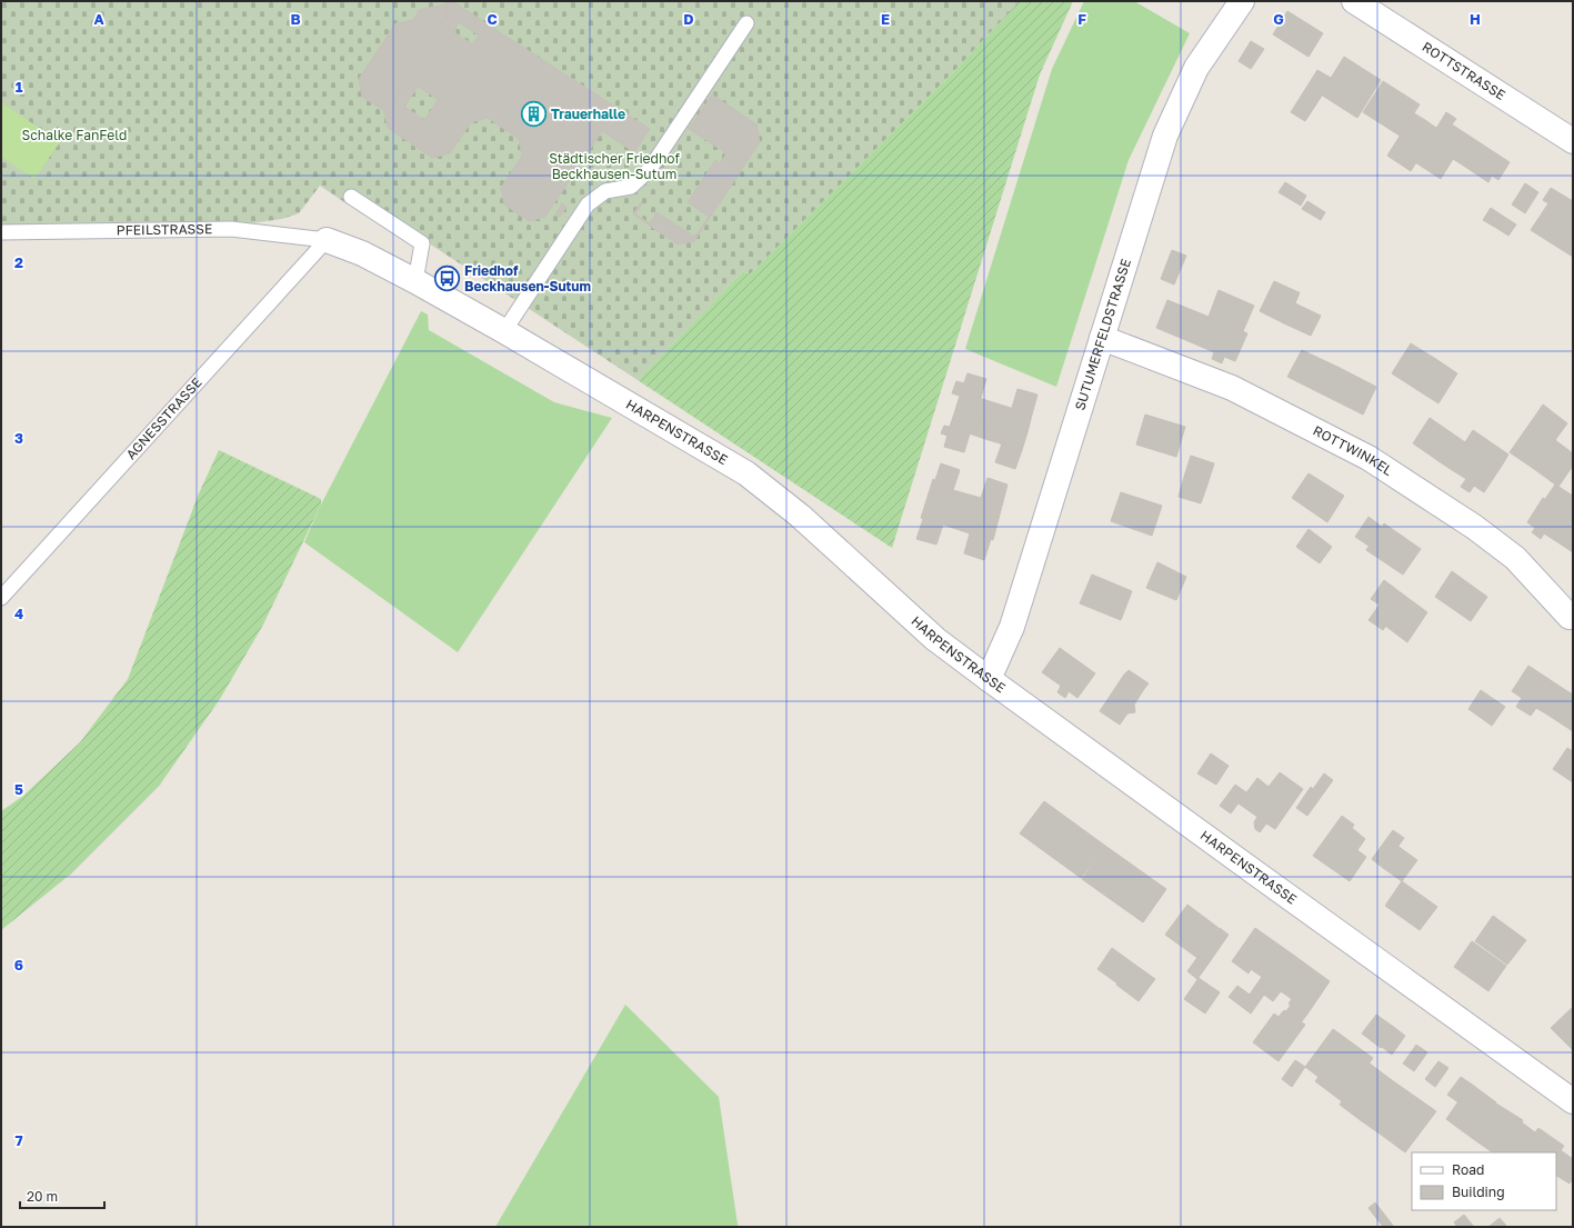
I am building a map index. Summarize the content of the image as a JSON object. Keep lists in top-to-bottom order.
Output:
{
  "streets": {
    "street": [
      "ROTTSTRASSE",
      "SUTUMERFELDSTRASSE",
      "HARPENSTRASSE",
      "ROTTWINKEL"
    ],
    "lane": ["PFEILSTRASSE", "AGNESSTRASSE"]
  },
  "crossings": [
    ["PFEILSTRASSE", "AGNESSTRASSE"],
    ["PFEILSTRASSE", "HARPENSTRASSE"],
    ["SUTUMERFELDSTRASSE", "HARPENSTRASSE"],
    ["SUTUMERFELDSTRASSE", "ROTTWINKEL"],
    ["AGNESSTRASSE", "HARPENSTRASSE"]
  ],
  "parks": ["Schalke FanFeld", "Städtischer Friedhof Beckhausen-Sutum"],
  "places": {
    "building": ["Trauerhalle"],
    "bus stop": ["Friedhof Beckhausen-Sutum"]
  },
  "legend": ["Road", "Building"],
  "scale_bar": "20 m",
  "grid": {
    "columns": [
      "A",
      "B",
      "C",
      "D",
      "E",
      "F",
      "G",
      "H"
    ],
    "rows": [
      "1",
      "2",
      "3",
      "4",
      "5",
      "6",
      "7"
    ]
  }
}
